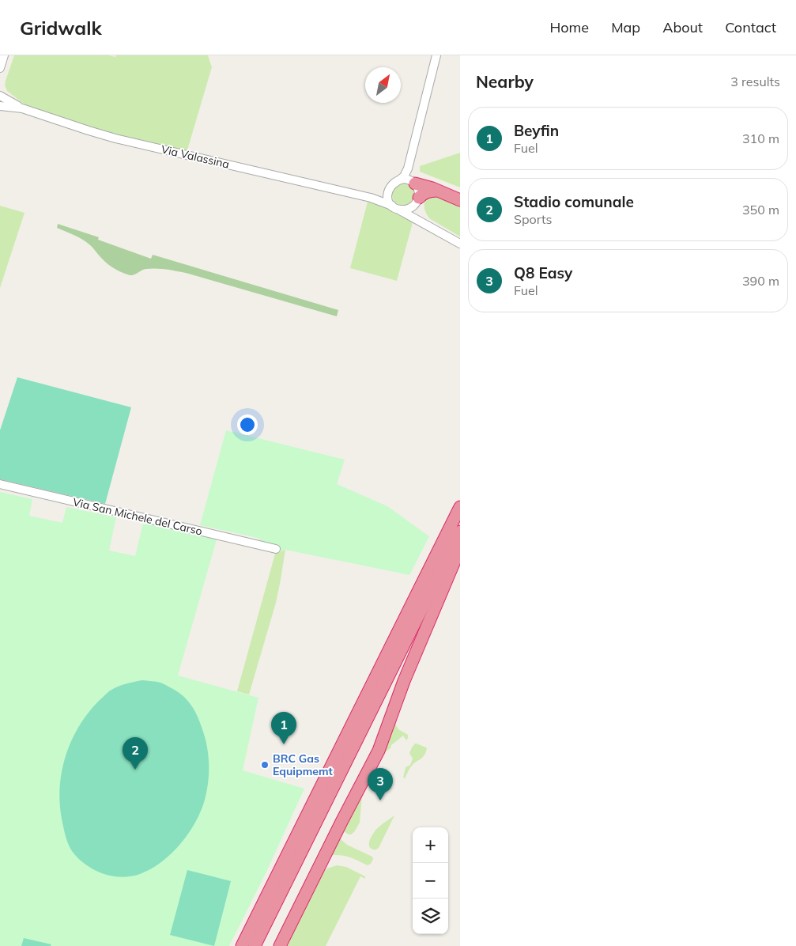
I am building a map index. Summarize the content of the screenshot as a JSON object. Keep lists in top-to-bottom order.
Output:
{
  "streets": {
    "street": ["Via Valassina", "Via San Michele del Carso"]
  },
  "places": ["BRC Gas Equipmemt"],
  "north": "top right",
  "page": {
    "header": "Gridwalk",
    "nav": [
      "Home",
      "Map",
      "About",
      "Contact"
    ],
    "heading": ["Nearby", "3 results"],
    "list": [
      {
        "mark": "1",
        "name": "Beyfin",
        "note": "Fuel",
        "value": "310 m"
      },
      {
        "mark": "2",
        "name": "Stadio comunale",
        "note": "Sports",
        "value": "350 m"
      },
      {
        "mark": "3",
        "name": "Q8 Easy",
        "note": "Fuel",
        "value": "390 m"
      }
    ],
    "pins": ["1", "2", "3"],
    "map_buttons": ["+", "−"]
  }
}
